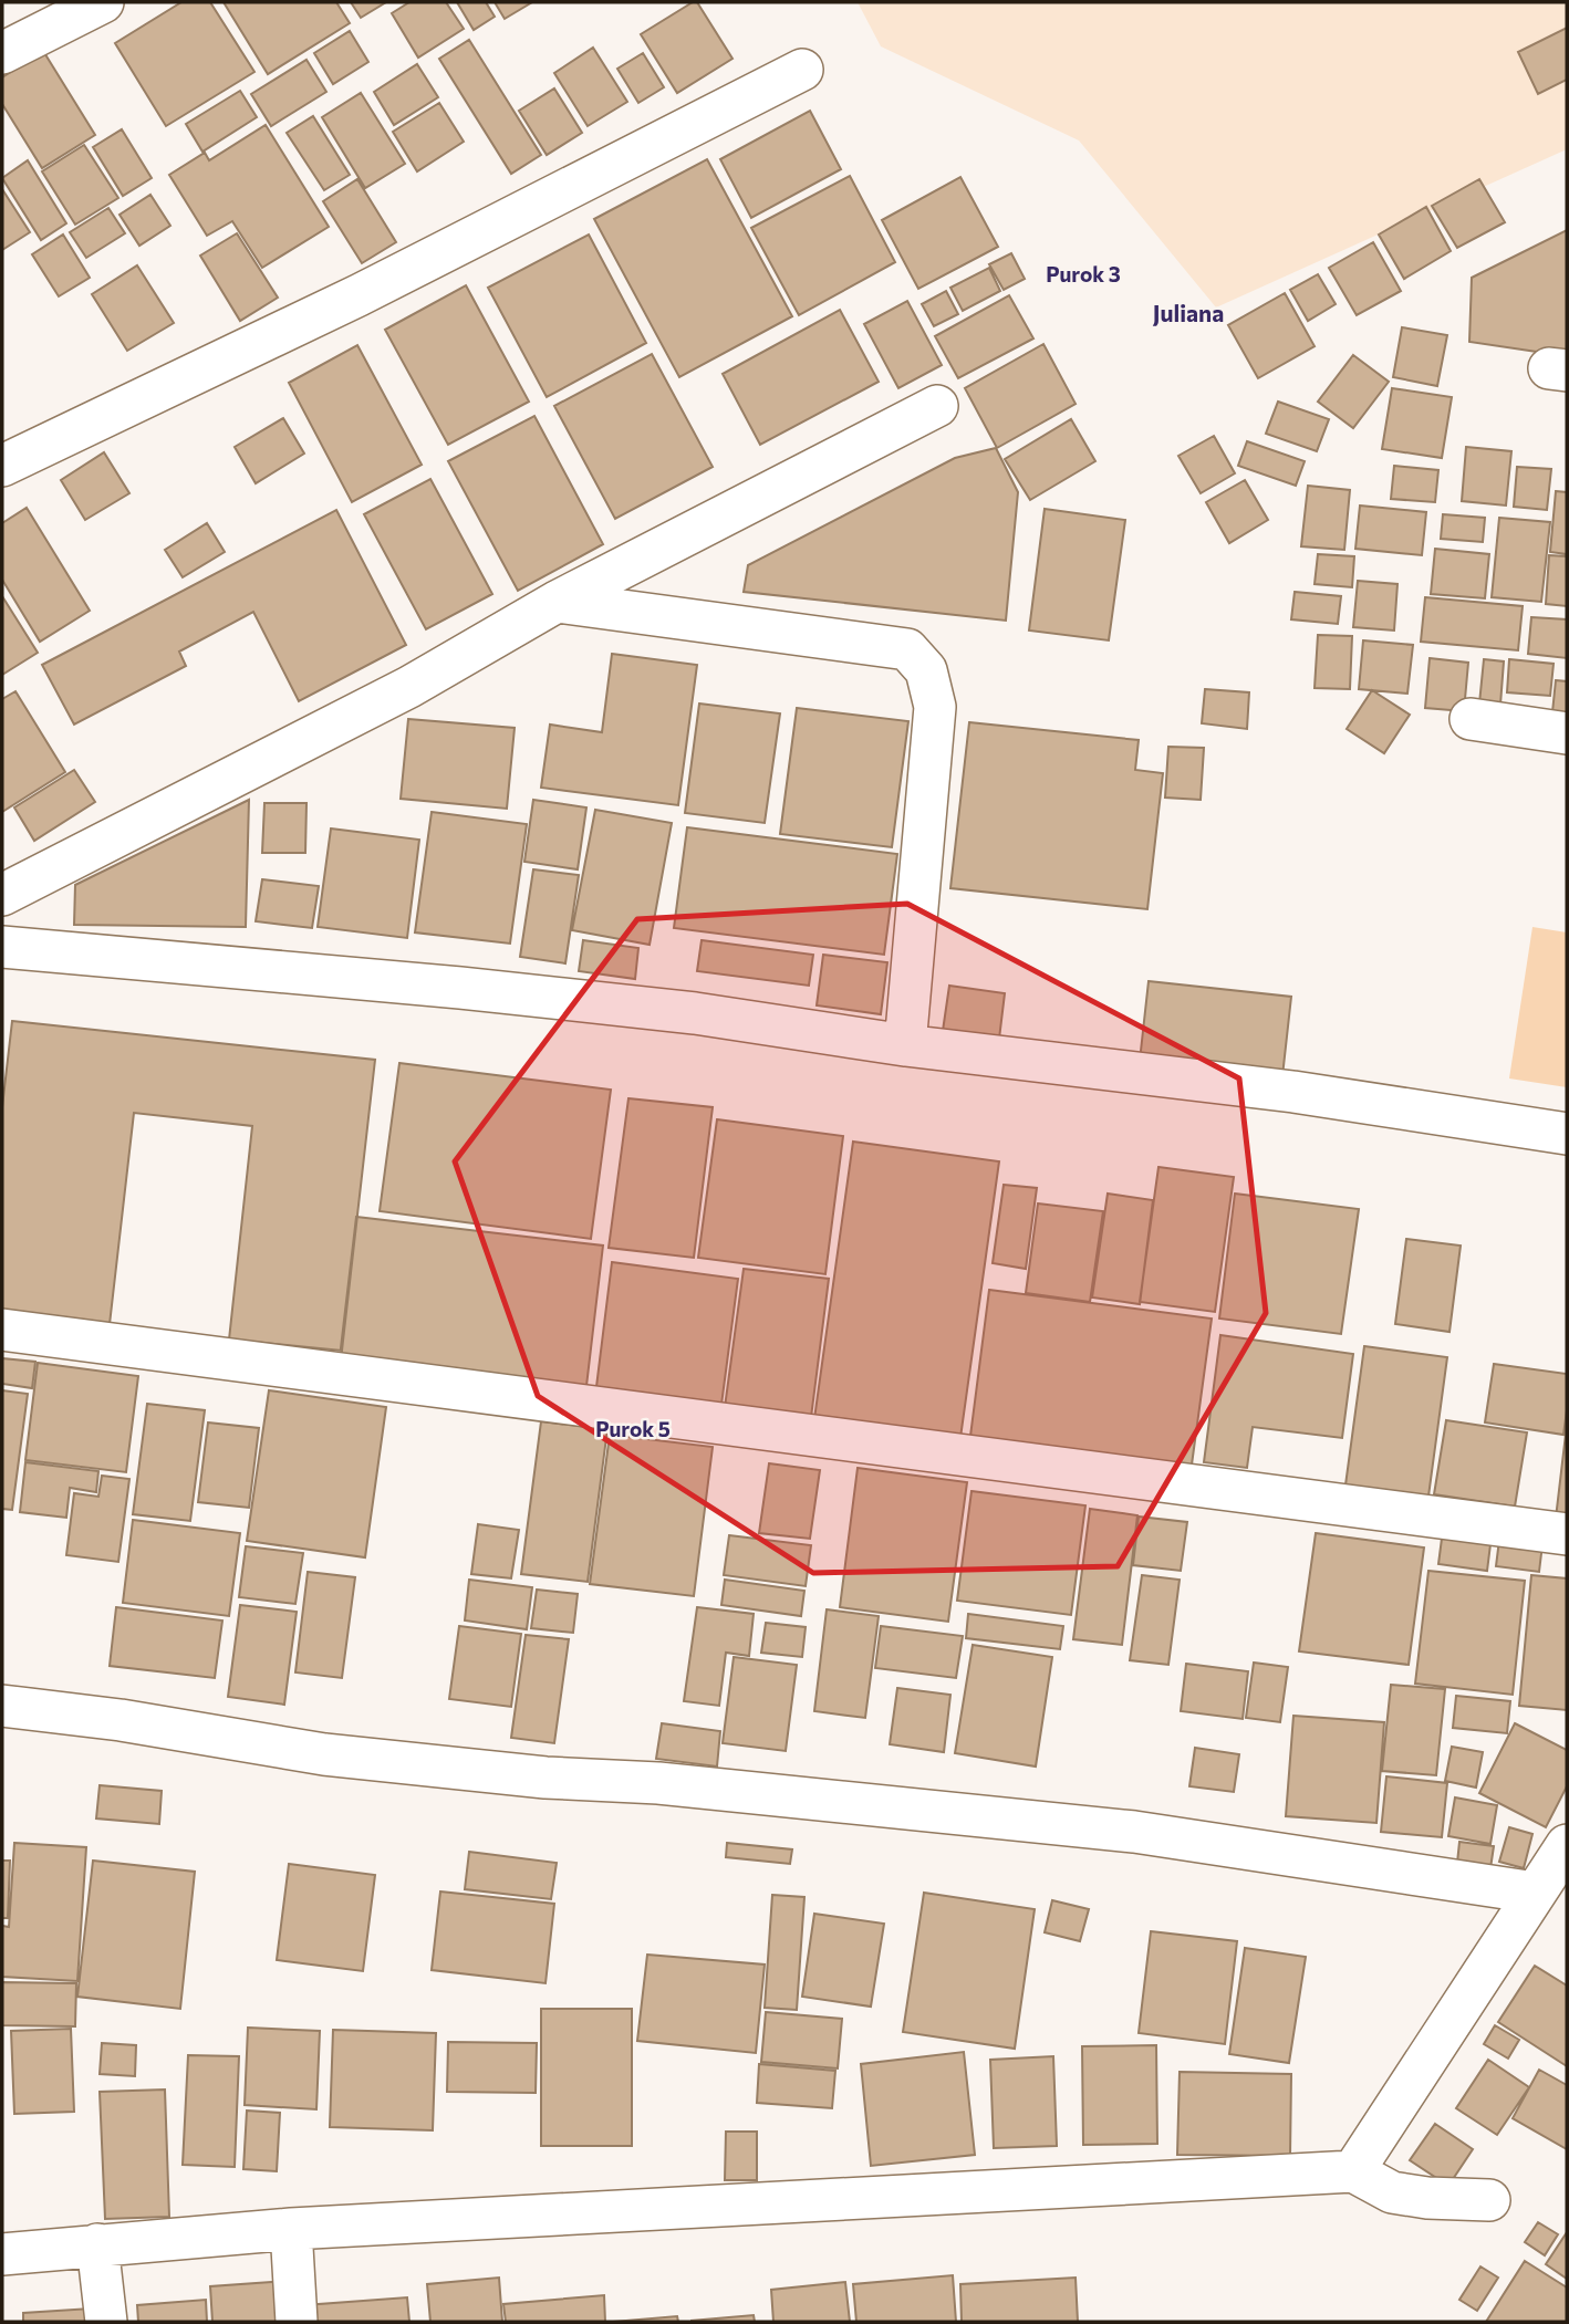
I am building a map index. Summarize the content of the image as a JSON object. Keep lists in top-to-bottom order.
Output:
{
  "districts": ["Purok 3", "Juliana", "Purok 5"]
}
